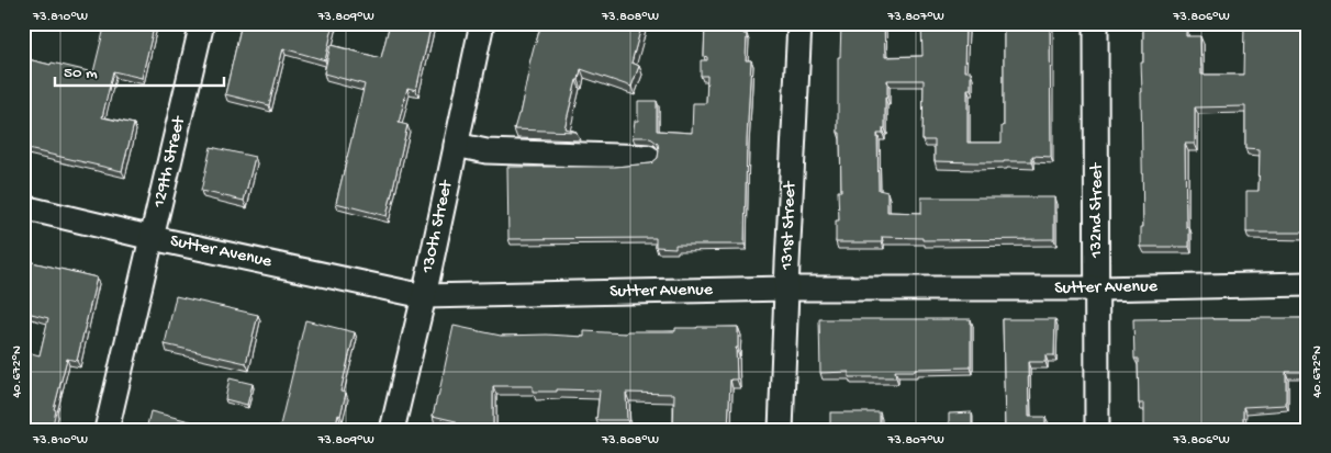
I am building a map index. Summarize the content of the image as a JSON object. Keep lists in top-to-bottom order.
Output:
{
  "streets": {
    "street": [
      "129th Street",
      "132nd Street",
      "131st Street",
      "130th Street",
      "Sutter Avenue"
    ]
  },
  "crossings": [
    ["129th Street", "Sutter Avenue"],
    ["132nd Street", "Sutter Avenue"],
    ["131st Street", "Sutter Avenue"],
    ["130th Street", "Sutter Avenue"]
  ],
  "scale_bar": "50 m",
  "coordinates": [
    "73.810°W",
    "73.809°W",
    "73.808°W",
    "73.807°W",
    "73.806°W",
    "40.672°N"
  ]
}
